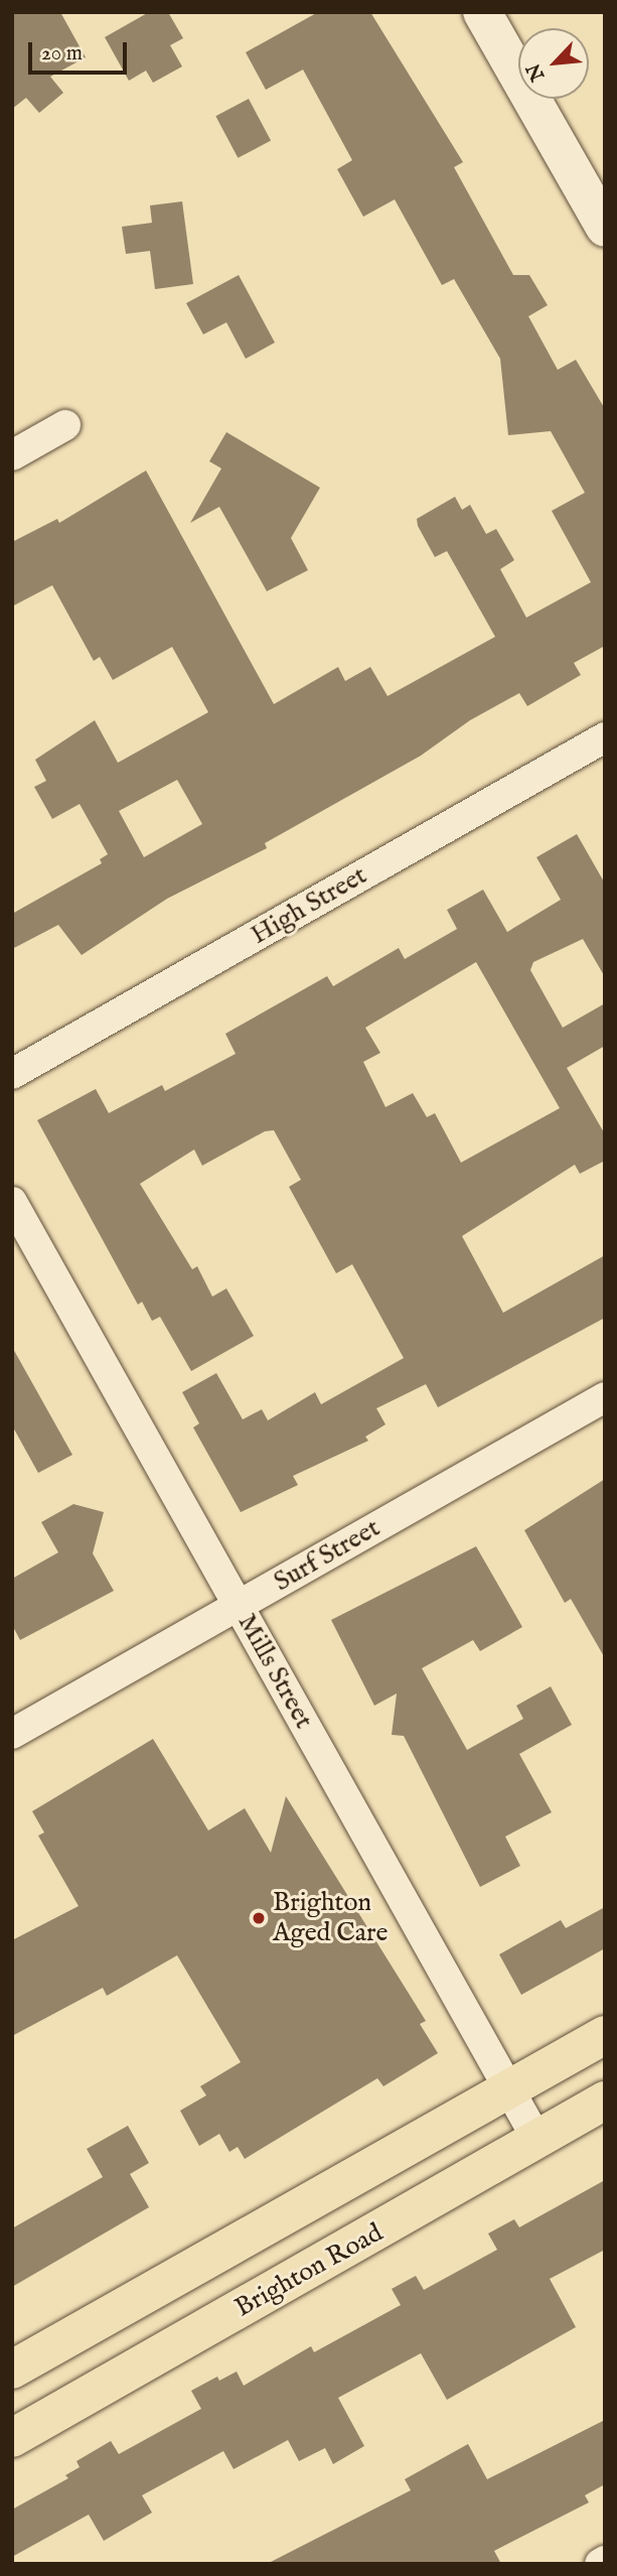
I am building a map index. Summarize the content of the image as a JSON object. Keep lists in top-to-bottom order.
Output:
{
  "streets": {
    "main road": ["Brighton Road"],
    "street": ["High Street", "Surf Street", "Mills Street"]
  },
  "crossings": [
    ["Surf Street", "Mills Street"],
    ["Mills Street", "Brighton Road"]
  ],
  "places": ["Brighton Aged Care"],
  "scale_bar": "20 m",
  "north": "bottom left"
}
